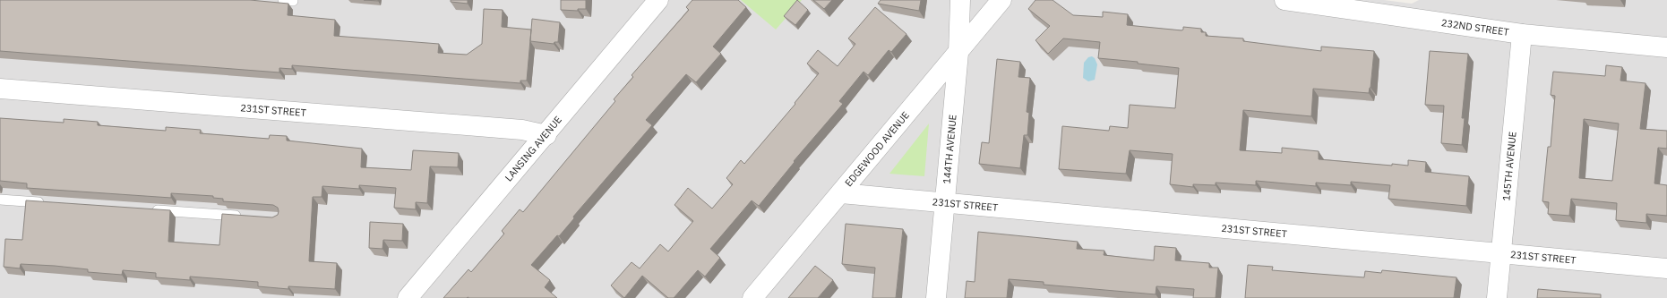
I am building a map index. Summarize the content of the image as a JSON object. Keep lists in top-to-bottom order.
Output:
{
  "streets": {
    "street": [
      "232ND STREET",
      "231ST STREET",
      "LANSING AVENUE",
      "EDGEWOOD AVENUE",
      "144TH AVENUE",
      "145TH AVENUE"
    ]
  },
  "crossings": [
    ["232ND STREET", "145TH AVENUE"],
    ["231ST STREET", "LANSING AVENUE"],
    ["231ST STREET", "EDGEWOOD AVENUE"],
    ["231ST STREET", "144TH AVENUE"],
    ["231ST STREET", "145TH AVENUE"],
    ["EDGEWOOD AVENUE", "144TH AVENUE"]
  ]
}
